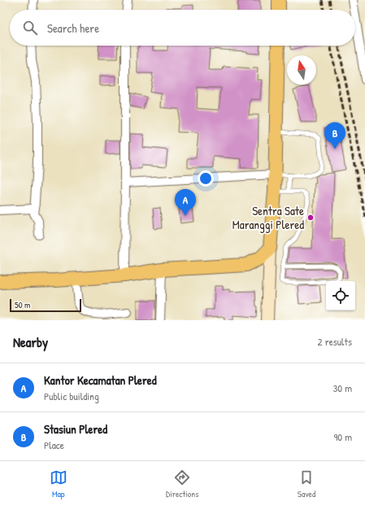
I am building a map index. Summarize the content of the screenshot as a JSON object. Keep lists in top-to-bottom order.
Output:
{
  "places": ["Sentra Sate Maranggi Plered"],
  "scale_bar": "50 m",
  "north": "top",
  "page": {
    "search": "Search here",
    "pins": ["B", "A"],
    "scale": "50 m",
    "heading": ["Nearby", "2 results"],
    "list": [
      {
        "mark": "A",
        "name": "Kantor Kecamatan Plered",
        "note": "Public building",
        "value": "30 m"
      },
      {
        "mark": "B",
        "name": "Stasiun Plered",
        "note": "Place",
        "value": "90 m"
      }
    ],
    "nav": ["Map", "Directions", "Saved"]
  }
}
